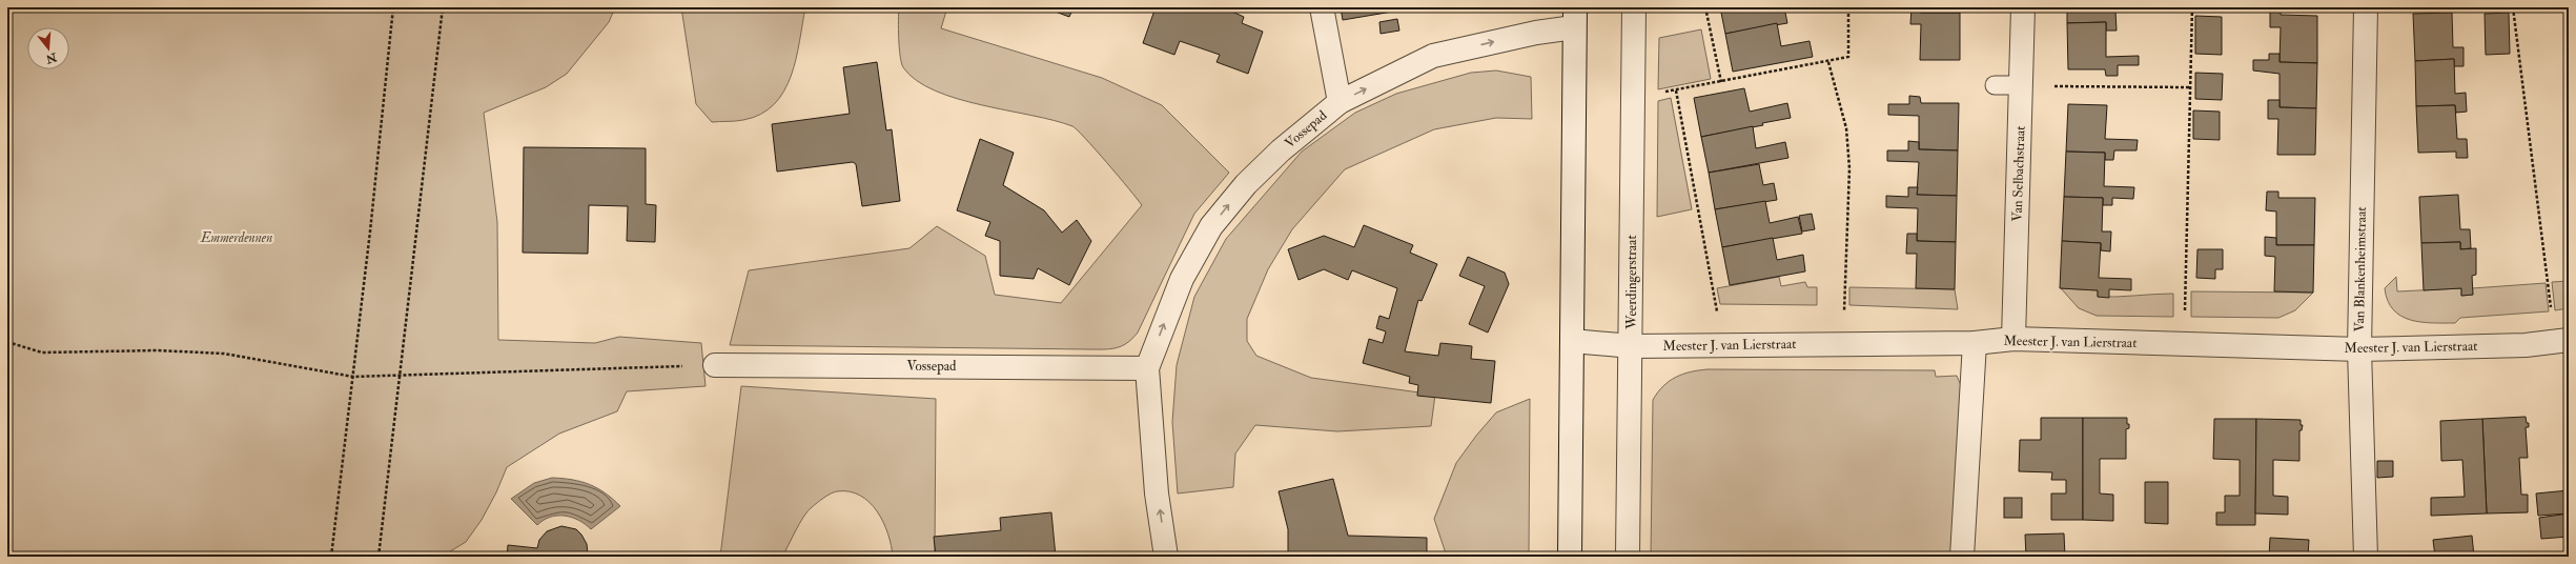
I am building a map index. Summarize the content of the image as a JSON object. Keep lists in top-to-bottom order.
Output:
{
  "streets": {
    "street": [
      "Vossepad",
      "Van Selbachstraat",
      "Van Blankenheimstraat",
      "Weerdingerstraat",
      "Meester J. van Lierstraat"
    ]
  },
  "crossings": [
    ["Van Selbachstraat", "Meester J. van Lierstraat"],
    ["Van Blankenheimstraat", "Meester J. van Lierstraat"],
    ["Weerdingerstraat", "Meester J. van Lierstraat"]
  ],
  "one_way": ["Vossepad"],
  "parks": ["Emmerdennen"],
  "north": "bottom"
}
